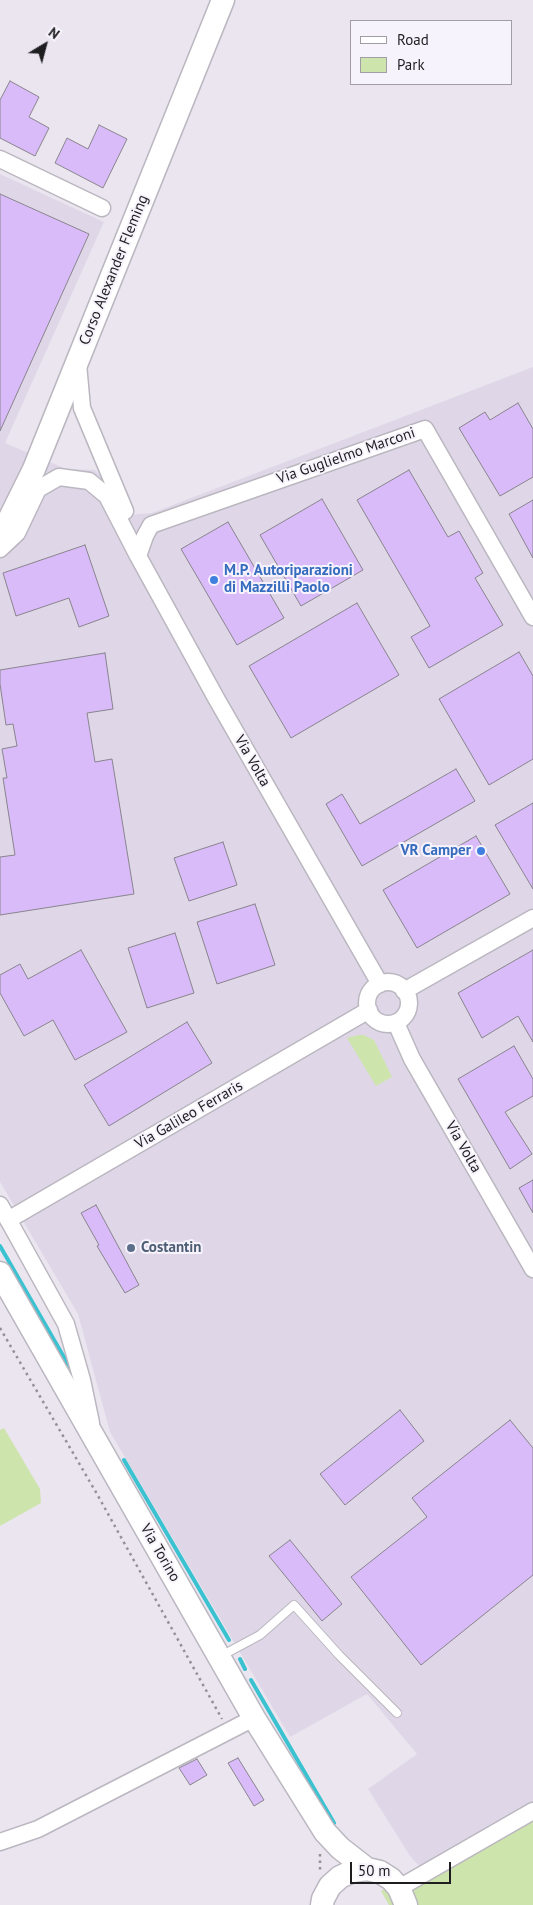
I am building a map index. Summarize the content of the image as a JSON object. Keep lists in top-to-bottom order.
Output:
{
  "streets": {
    "street": [
      "Corso Alexander Fleming",
      "Via Guglielmo Marconi",
      "Via Volta",
      "Via Galileo Ferraris",
      "Via Torino"
    ]
  },
  "crossings": [
    ["Corso Alexander Fleming", "Via Volta"],
    ["Via Guglielmo Marconi", "Via Volta"],
    ["Via Volta", "Via Galileo Ferraris"]
  ],
  "places": ["M.P. Autoriparazioni di Mazzilli Paolo", "VR Camper", "Costantin"],
  "legend": ["Road", "Park"],
  "scale_bar": "50 m",
  "north": "top right"
}
